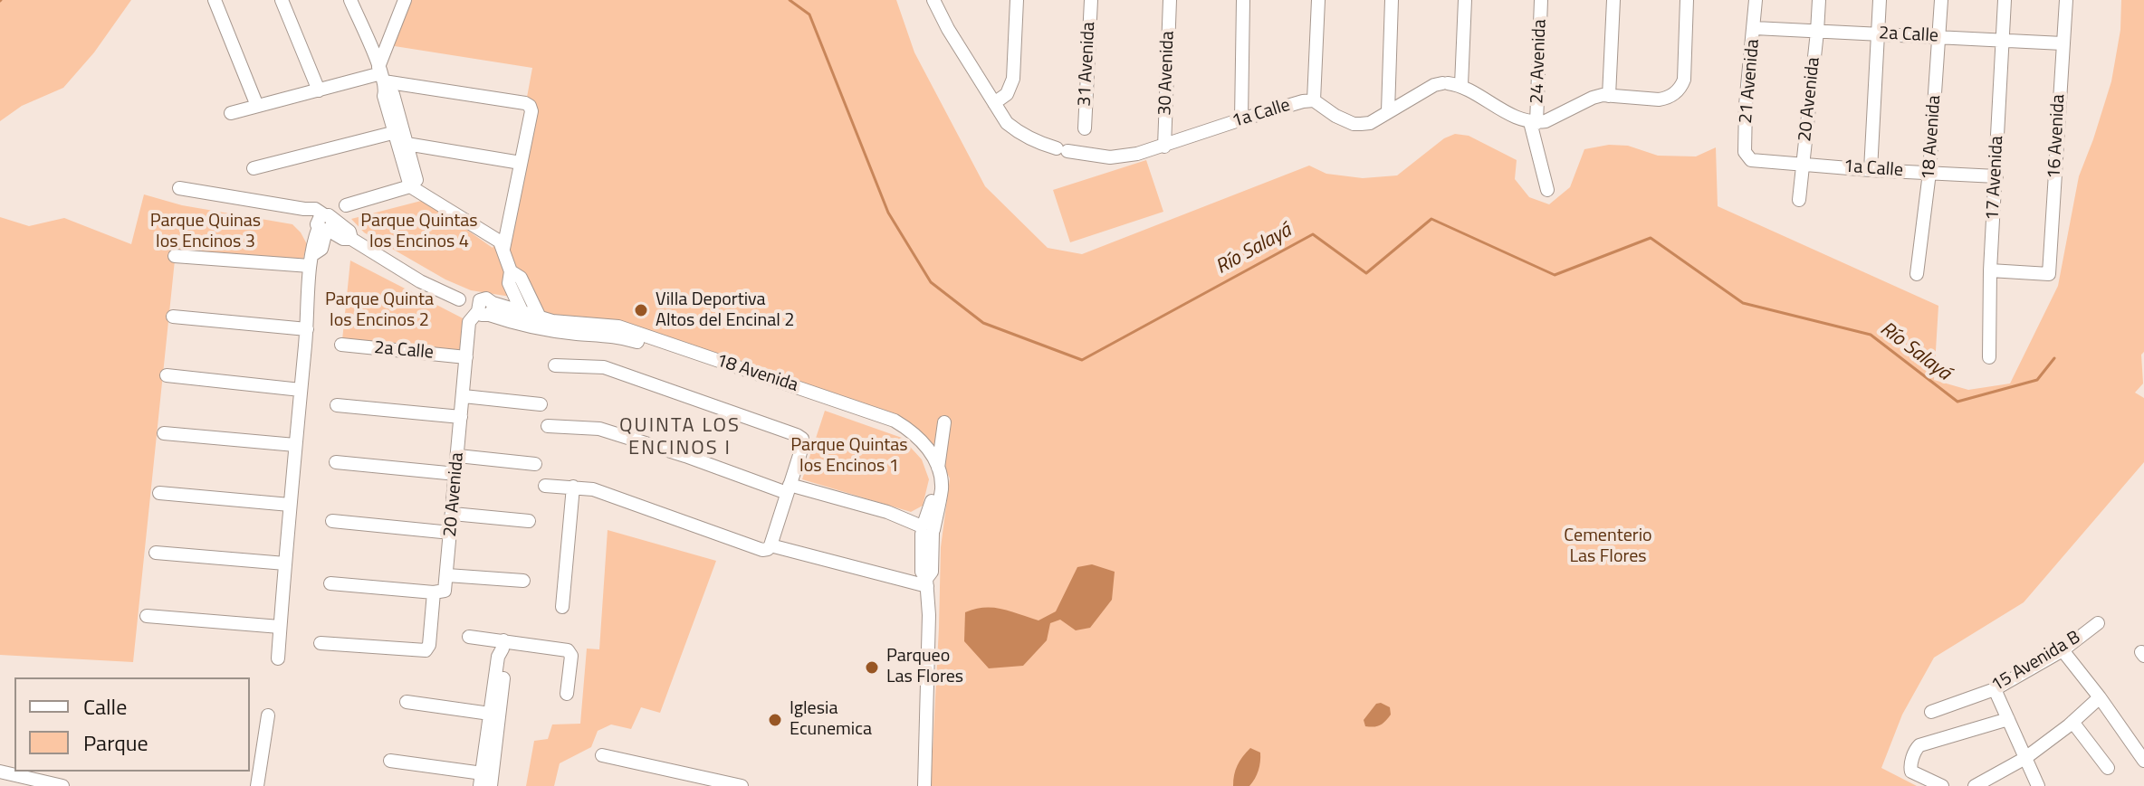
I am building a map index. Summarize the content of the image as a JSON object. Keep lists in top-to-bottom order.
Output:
{
  "streets": {
    "street": [
      "2a Calle",
      "24 Avenida",
      "31 Avenida",
      "30 Avenida",
      "21 Avenida",
      "20 Avenida",
      "1a Calle",
      "16 Avenida",
      "18 Avenida",
      "17 Avenida",
      "15 Avenida B"
    ]
  },
  "crossings": [
    ["2a Calle", "21 Avenida"],
    ["2a Calle", "20 Avenida"],
    ["2a Calle", "16 Avenida"],
    ["2a Calle", "18 Avenida"],
    ["2a Calle", "17 Avenida"],
    ["30 Avenida", "1a Calle"],
    ["21 Avenida", "1a Calle"],
    ["20 Avenida", "1a Calle"],
    ["20 Avenida", "18 Avenida"],
    ["1a Calle", "18 Avenida"],
    ["1a Calle", "17 Avenida"],
    ["16 Avenida", "17 Avenida"]
  ],
  "districts": ["QUINTA LOS ENCINOS I"],
  "water": ["Río Salayá"],
  "parks": [
    "Parque Quinas los Encinos 3",
    "Parque Quintas los Encinos 4",
    "Parque Quinta los Encinos 2",
    "Parque Quintas los Encinos 1",
    "Cementerio Las Flores"
  ],
  "places": ["Villa Deportiva Altos del Encinal 2", "Parqueo Las Flores", "Iglesia Ecunemica"],
  "legend": ["Calle", "Parque"]
}
